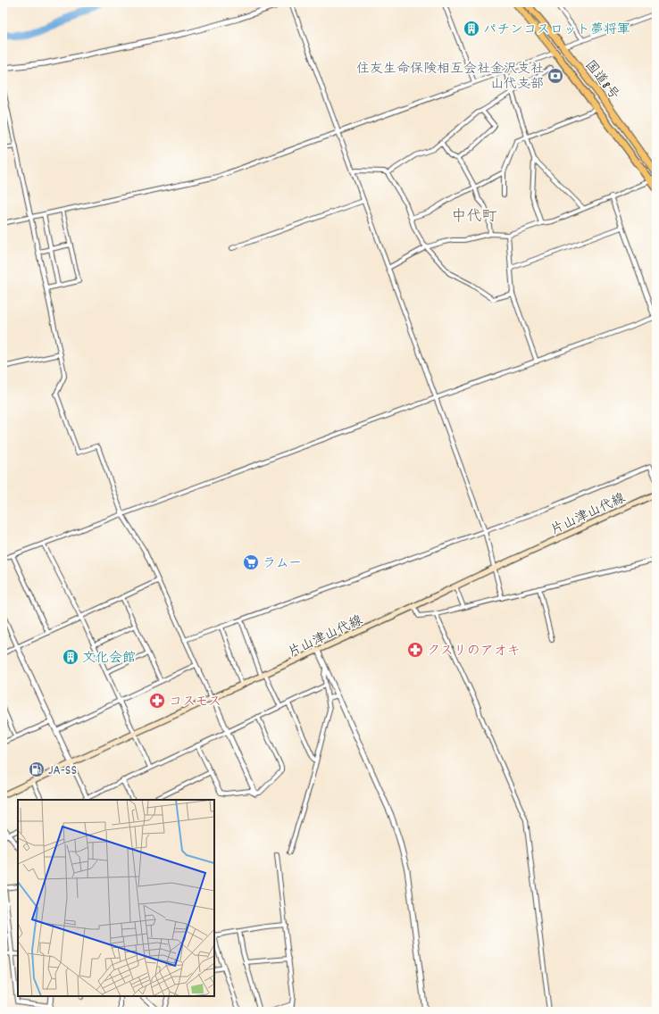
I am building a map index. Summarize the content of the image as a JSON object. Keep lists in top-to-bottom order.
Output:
{
  "streets": {
    "highway": ["国道8号"],
    "main road": ["片山津山代線"]
  },
  "districts": ["中代町"],
  "places": {
    "building": ["パチンコスロット夢将軍", "文化会館"],
    "bank": ["住友生命保険相互会社金沢支社 山代支部"],
    "supermarket": ["ラムー"],
    "pharmacy": ["クスリのアオキ", "コスモス"],
    "fuel station": ["JA-SS"]
  }
}
